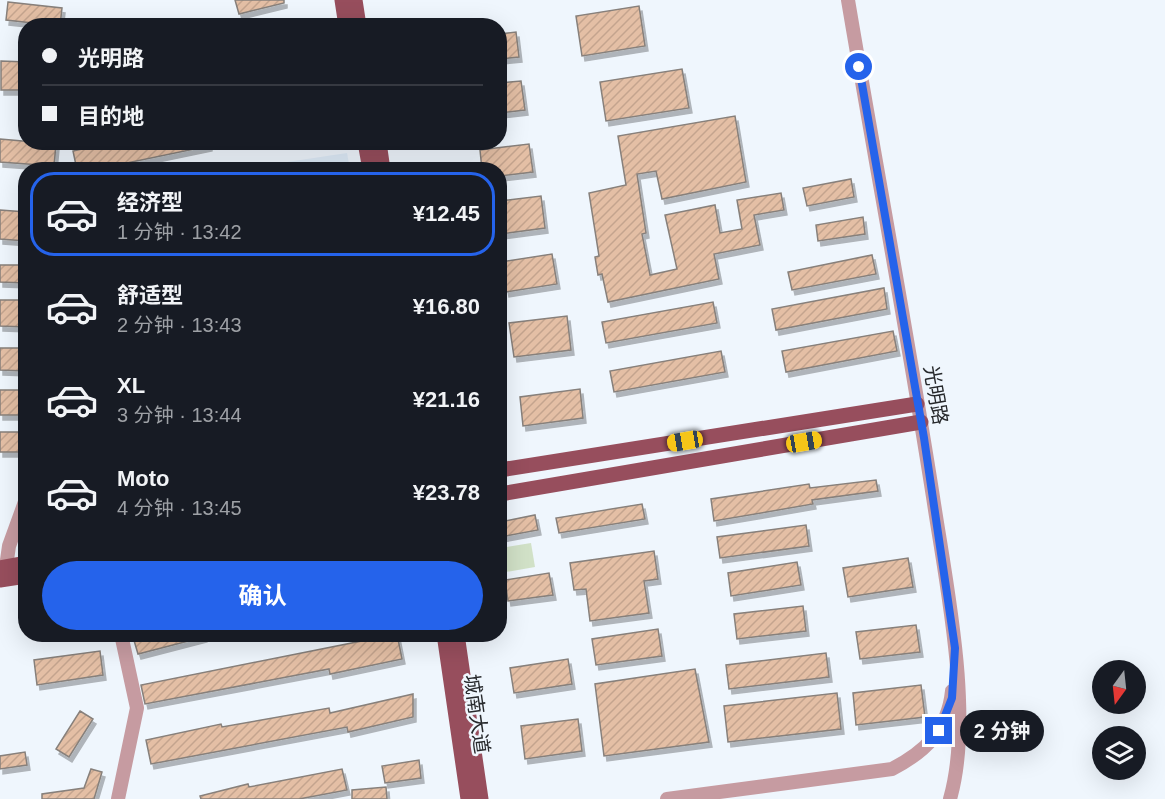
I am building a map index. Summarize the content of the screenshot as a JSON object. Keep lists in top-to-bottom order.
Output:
{
  "streets": {
    "main road": ["城南大道"],
    "street": ["光明路"]
  },
  "north": "bottom",
  "page": {
    "banner": ["光明路", "目的地"],
    "list": [
      {
        "name": "经济型",
        "note": "1 分钟 · 13:42",
        "value": "¥12.45"
      },
      {
        "name": "舒适型",
        "note": "2 分钟 · 13:43",
        "value": "¥16.80"
      },
      {
        "name": "XL",
        "note": "3 分钟 · 13:44",
        "value": "¥21.16"
      },
      {
        "name": "Moto",
        "note": "4 分钟 · 13:45",
        "value": "¥23.78"
      }
    ],
    "buttons": "确认",
    "bubble": "2 分钟"
  }
}
